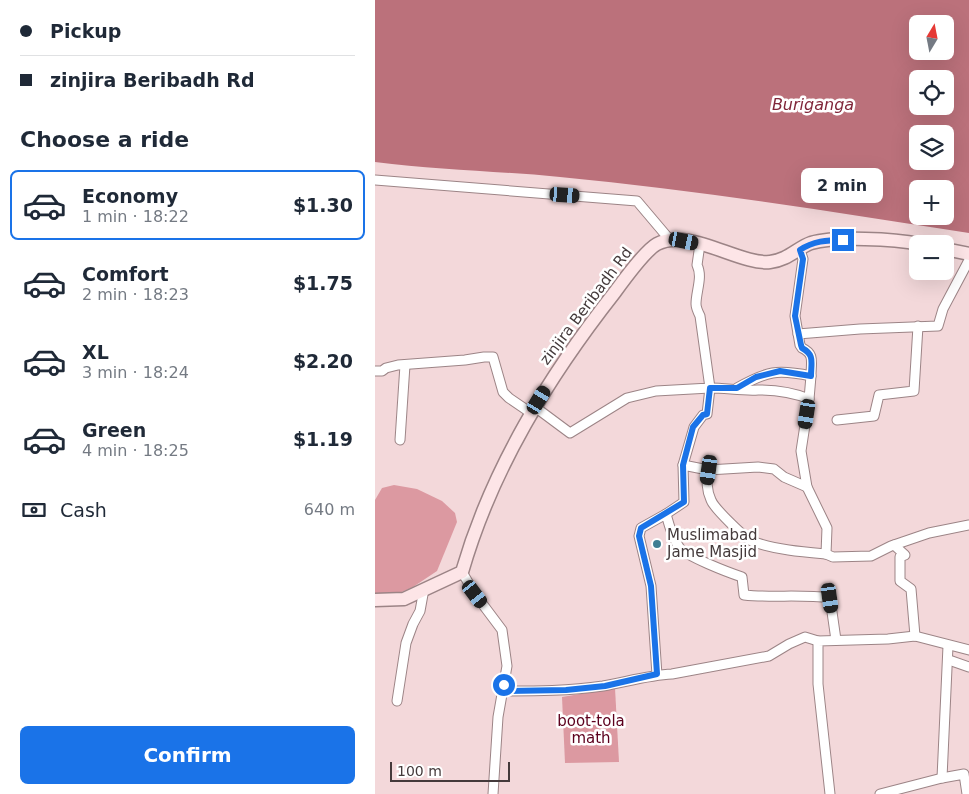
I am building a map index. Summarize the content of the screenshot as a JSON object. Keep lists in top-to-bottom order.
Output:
{
  "streets": {
    "street": ["zinjira Beribadh Rd"]
  },
  "water": ["Buriganga"],
  "parks": ["boot-tola math"],
  "places": ["Muslimabad Jame Masjid"],
  "scale_bar": "100 m",
  "north": "top",
  "page": {
    "banner": ["Pickup", "zinjira Beribadh Rd"],
    "map_buttons": ["+", "−"],
    "heading": "Choose a ride",
    "bubble": "2 min",
    "list": [
      {
        "name": "Economy",
        "note": "1 min · 18:22",
        "value": "$1.30"
      },
      {
        "name": "Comfort",
        "note": "2 min · 18:23",
        "value": "$1.75"
      },
      {
        "name": "XL",
        "note": "3 min · 18:24",
        "value": "$2.20"
      },
      {
        "name": "Green",
        "note": "4 min · 18:25",
        "value": "$1.19"
      }
    ],
    "pay": ["Cash", "640 m"],
    "buttons": "Confirm",
    "scale": "100 m"
  }
}
